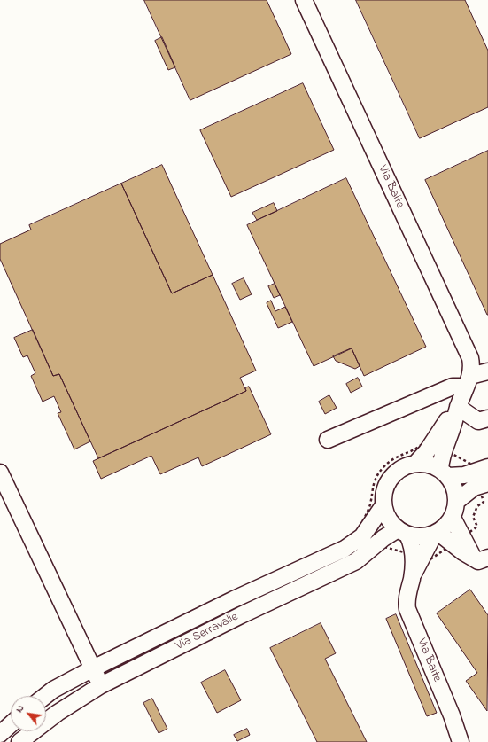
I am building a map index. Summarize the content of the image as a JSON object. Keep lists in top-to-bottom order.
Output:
{
  "streets": {
    "street": ["Via Baite", "Via Serravalle"]
  },
  "crossings": [
    ["Via Baite", "Via Serravalle"]
  ],
  "north": "top left"
}
